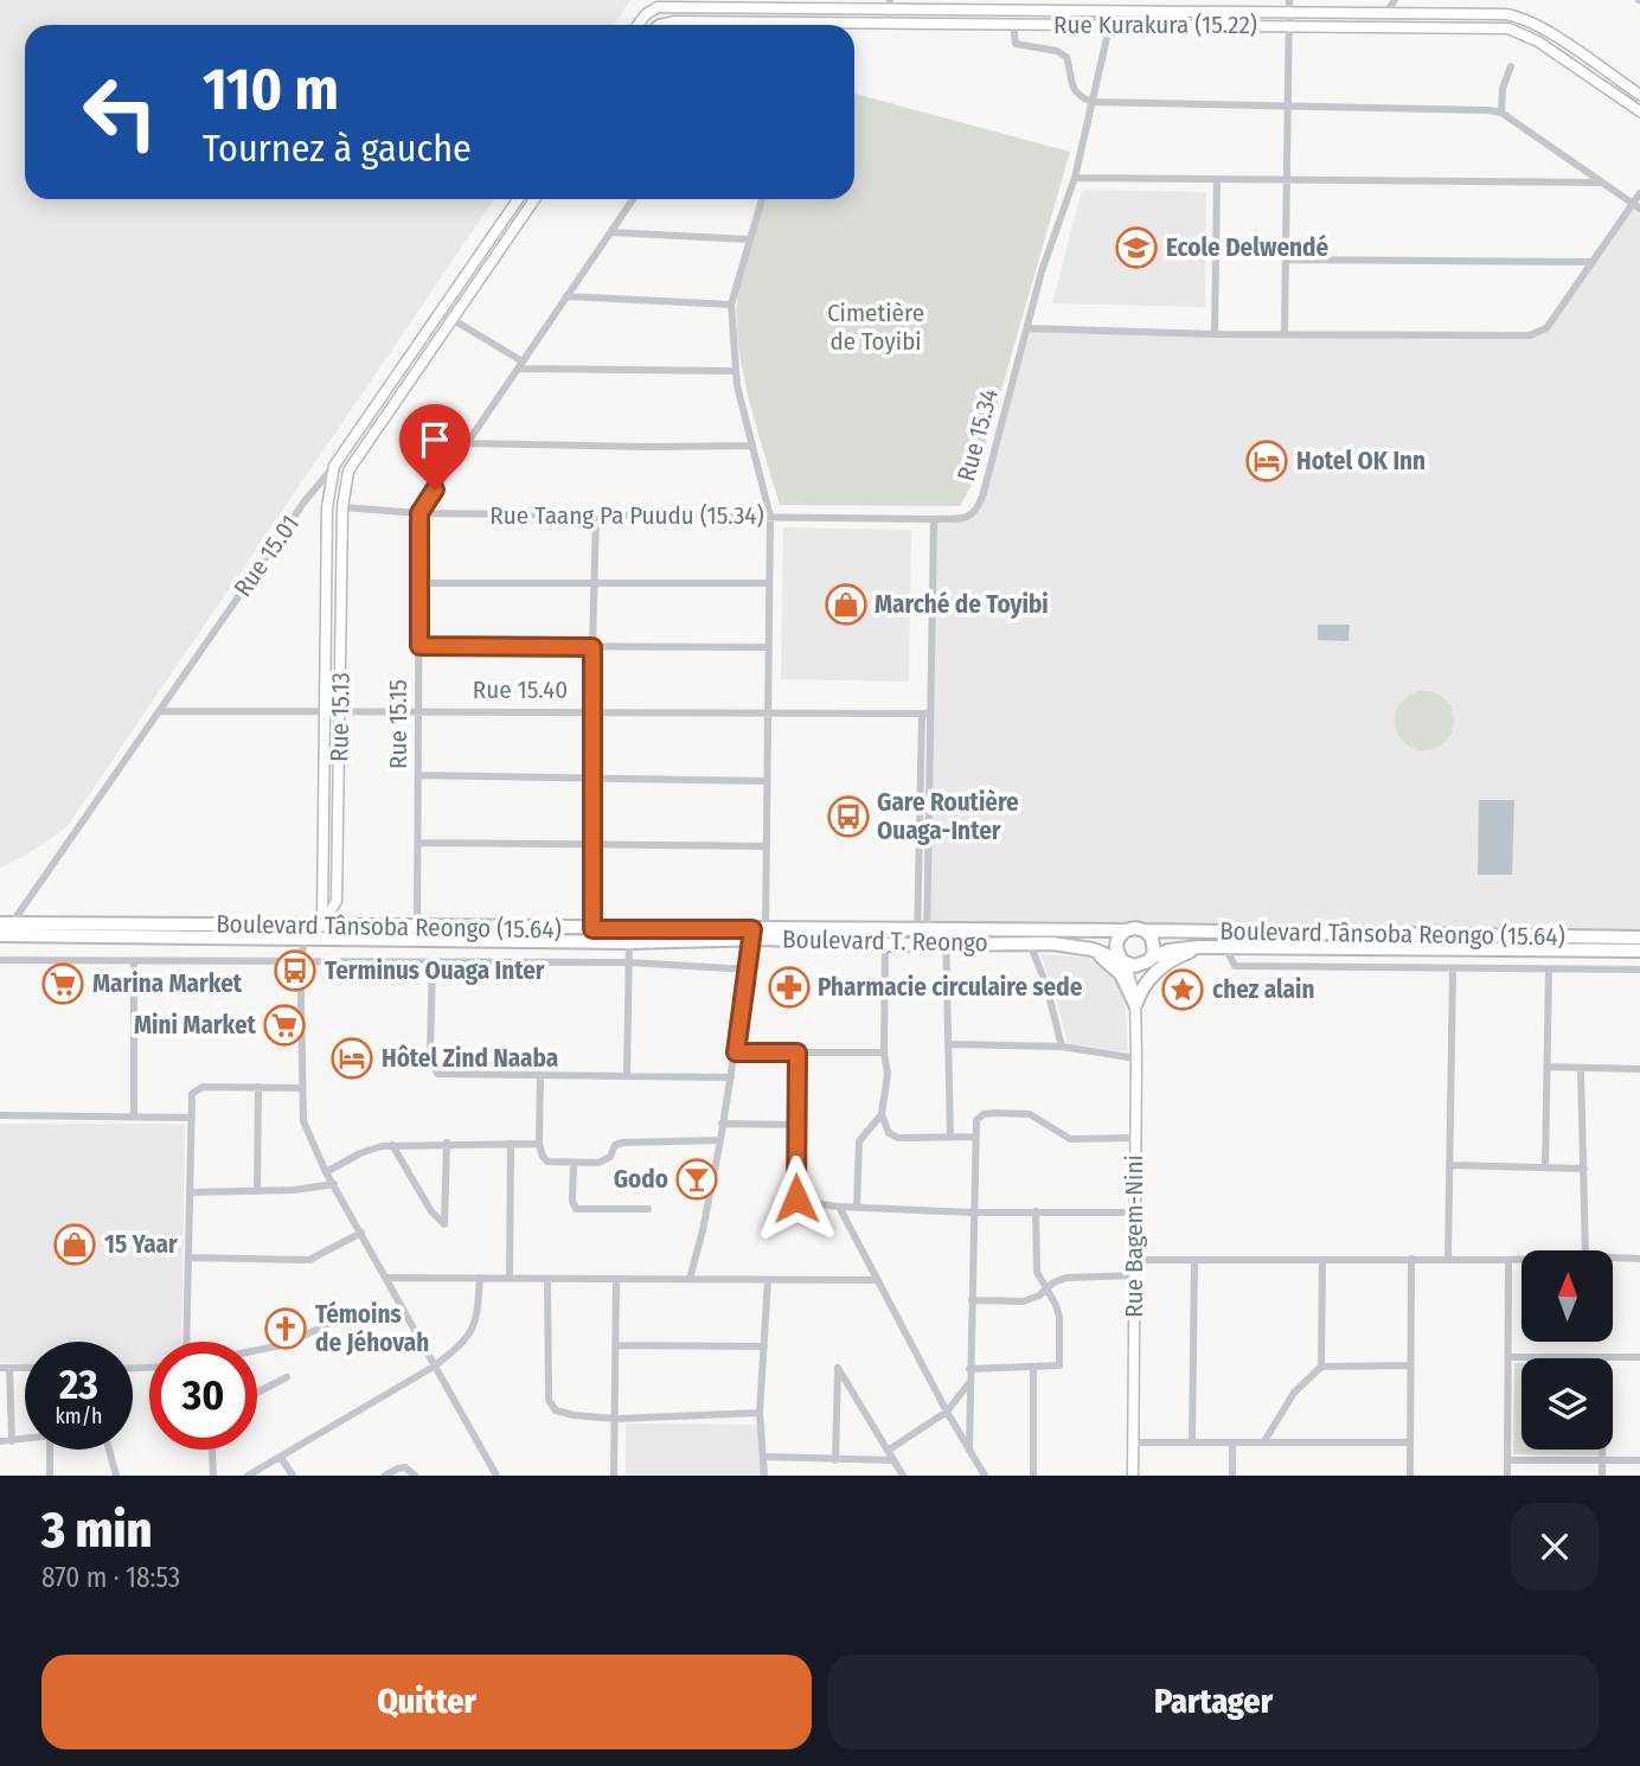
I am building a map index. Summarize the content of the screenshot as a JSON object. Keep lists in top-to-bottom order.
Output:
{
  "streets": {
    "highway": ["Boulevard Tânsoba Reongo (15.64)", "Boulevard T. Reongo"],
    "main road": [
      "Rue Kurakura (15.22)",
      "Rue 15.01",
      "Rue 15.13",
      "Rue Bagem-Nini"
    ],
    "street": [
      "Rue 15.34",
      "Rue Taang Pa Puudu (15.34)",
      "Rue 15.40",
      "Rue 15.15"
    ]
  },
  "crossings": [
    ["Rue Kurakura (15.22)", "Rue 15.34"],
    ["Rue 15.34", "Rue Taang Pa Puudu (15.34)"],
    ["Rue Taang Pa Puudu (15.34)", "Rue 15.13"],
    ["Rue Taang Pa Puudu (15.34)", "Rue 15.15"],
    ["Rue 15.01", "Rue 15.40"],
    ["Rue 15.01", "Rue 15.13"],
    ["Rue 15.01", "Boulevard Tânsoba Reongo (15.64)"],
    ["Rue 15.40", "Rue 15.13"],
    ["Rue 15.40", "Rue 15.15"],
    ["Rue 15.13", "Boulevard Tânsoba Reongo (15.64)"],
    ["Rue 15.13", "Boulevard T. Reongo"],
    ["Rue 15.15", "Boulevard Tânsoba Reongo (15.64)"],
    ["Boulevard Tânsoba Reongo (15.64)", "Boulevard T. Reongo"]
  ],
  "parks": ["Cimetière de Toyibi"],
  "places": {
    "school or university": ["Ecole Delwendé"],
    "hotel": ["Hotel OK Inn", "Hôtel Zind Naaba"],
    "shop": ["Marché de Toyibi", "15 Yaar"],
    "bus stop": ["Gare Routière Ouaga-Inter", "Terminus Ouaga Inter"],
    "supermarket": ["Marina Market", "Mini Market"],
    "pharmacy": ["Pharmacie circulaire sede"],
    "place": ["chez alain"],
    "bar": ["Godo"],
    "church": ["Témoins de Jéhovah"]
  },
  "north": "top",
  "page": {
    "turn": ["110 m", "Tournez à gauche"],
    "speed": "23 km/h",
    "limit": "30",
    "heading": ["3 min", "870 m · 18:53"],
    "buttons": ["Quitter", "Partager"]
  }
}
